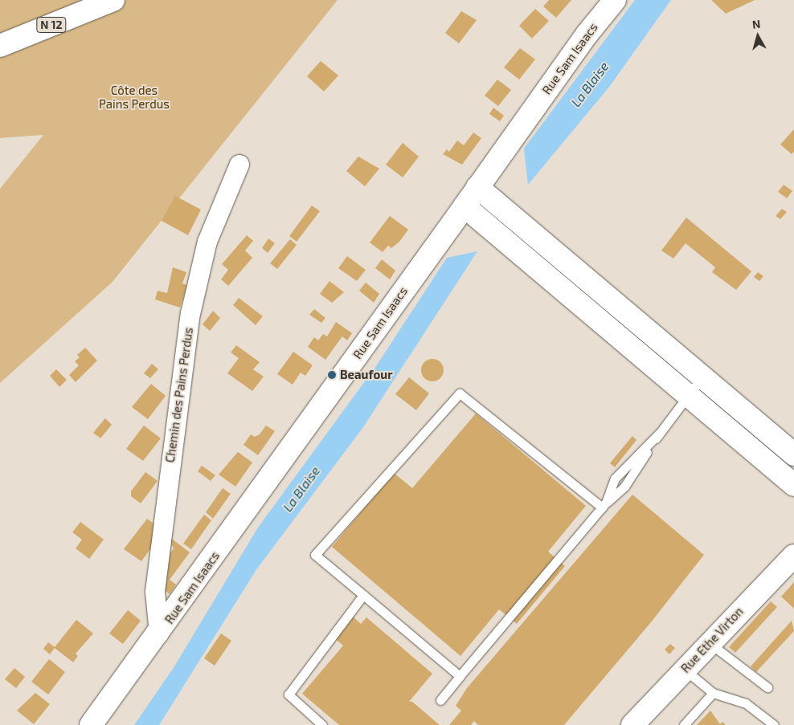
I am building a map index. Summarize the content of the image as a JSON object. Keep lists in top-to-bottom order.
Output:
{
  "streets": {
    "main road": ["N 12", "Rue Sam Isaacs", "Rue Ethe Virton"],
    "street": ["Chemin des Pains Perdus"]
  },
  "crossings": [
    ["Rue Sam Isaacs", "Chemin des Pains Perdus"]
  ],
  "water": ["La Blaise"],
  "parks": ["Côte des Pains Perdus"],
  "places": ["Beaufour"],
  "north": "top"
}
